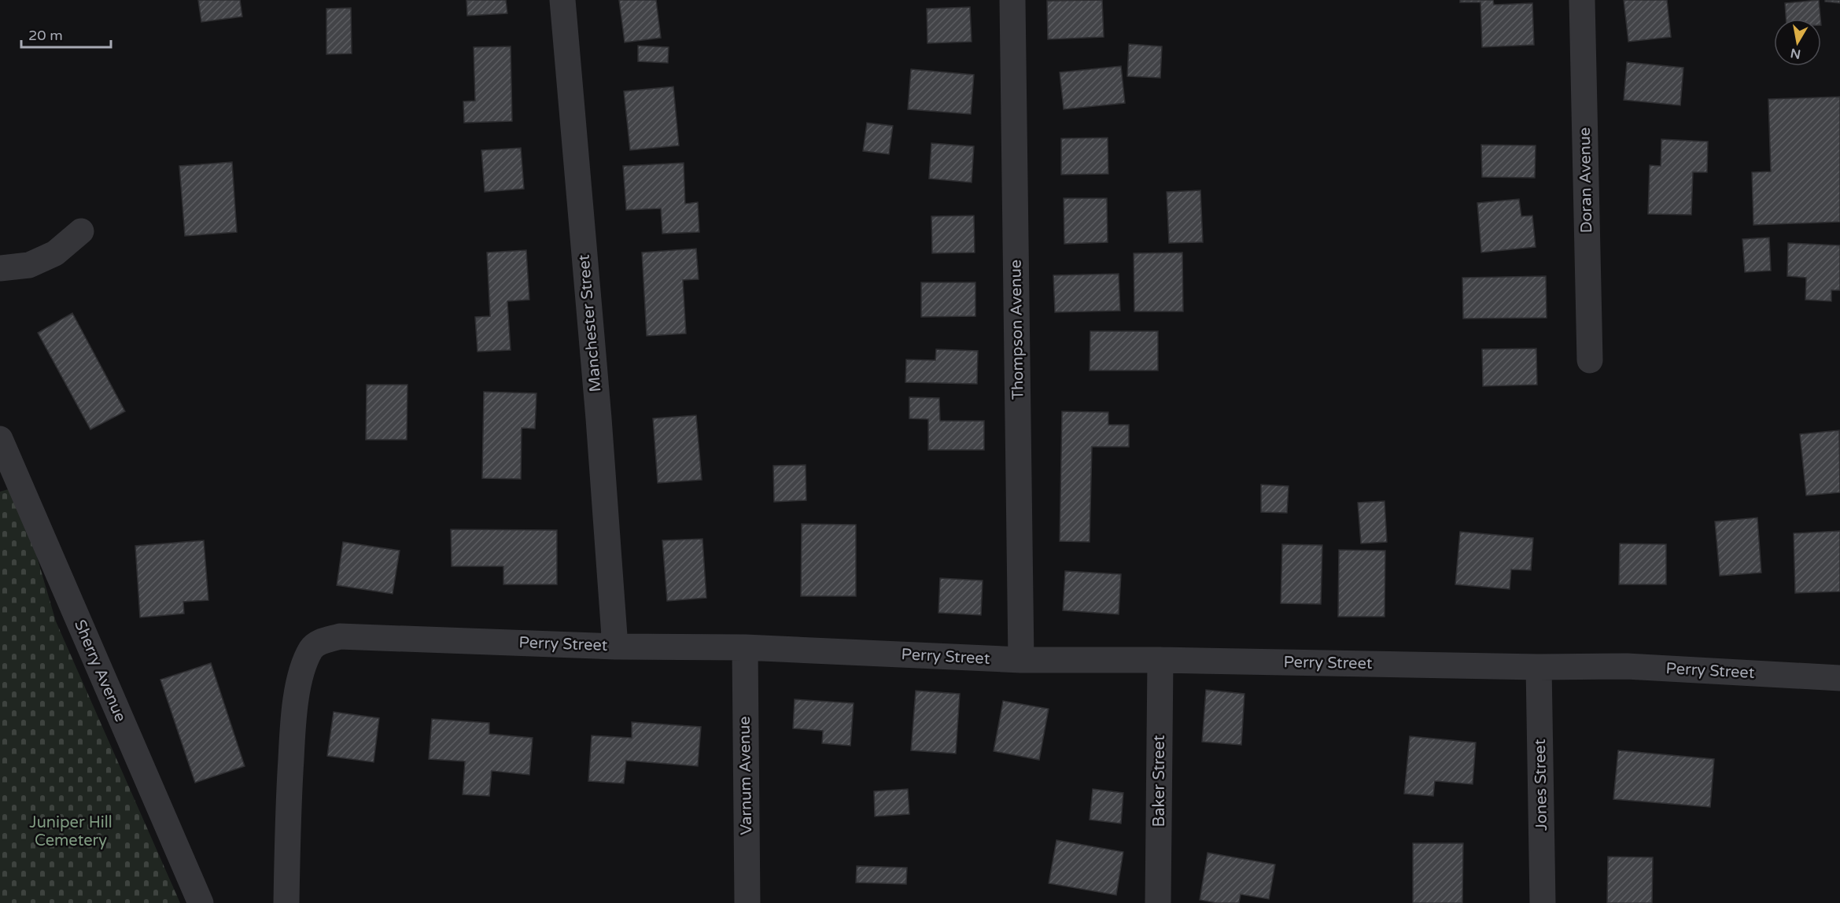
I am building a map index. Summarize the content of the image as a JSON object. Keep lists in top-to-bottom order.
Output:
{
  "streets": {
    "street": [
      "Doran Avenue",
      "Manchester Street",
      "Thompson Avenue",
      "Perry Street",
      "Sherry Avenue",
      "Varnum Avenue",
      "Baker Street",
      "Jones Street"
    ]
  },
  "crossings": [
    ["Manchester Street", "Perry Street"],
    ["Thompson Avenue", "Perry Street"],
    ["Perry Street", "Varnum Avenue"],
    ["Perry Street", "Baker Street"],
    ["Perry Street", "Jones Street"]
  ],
  "parks": ["Juniper Hill Cemetery"],
  "scale_bar": "20 m",
  "north": "bottom"
}
